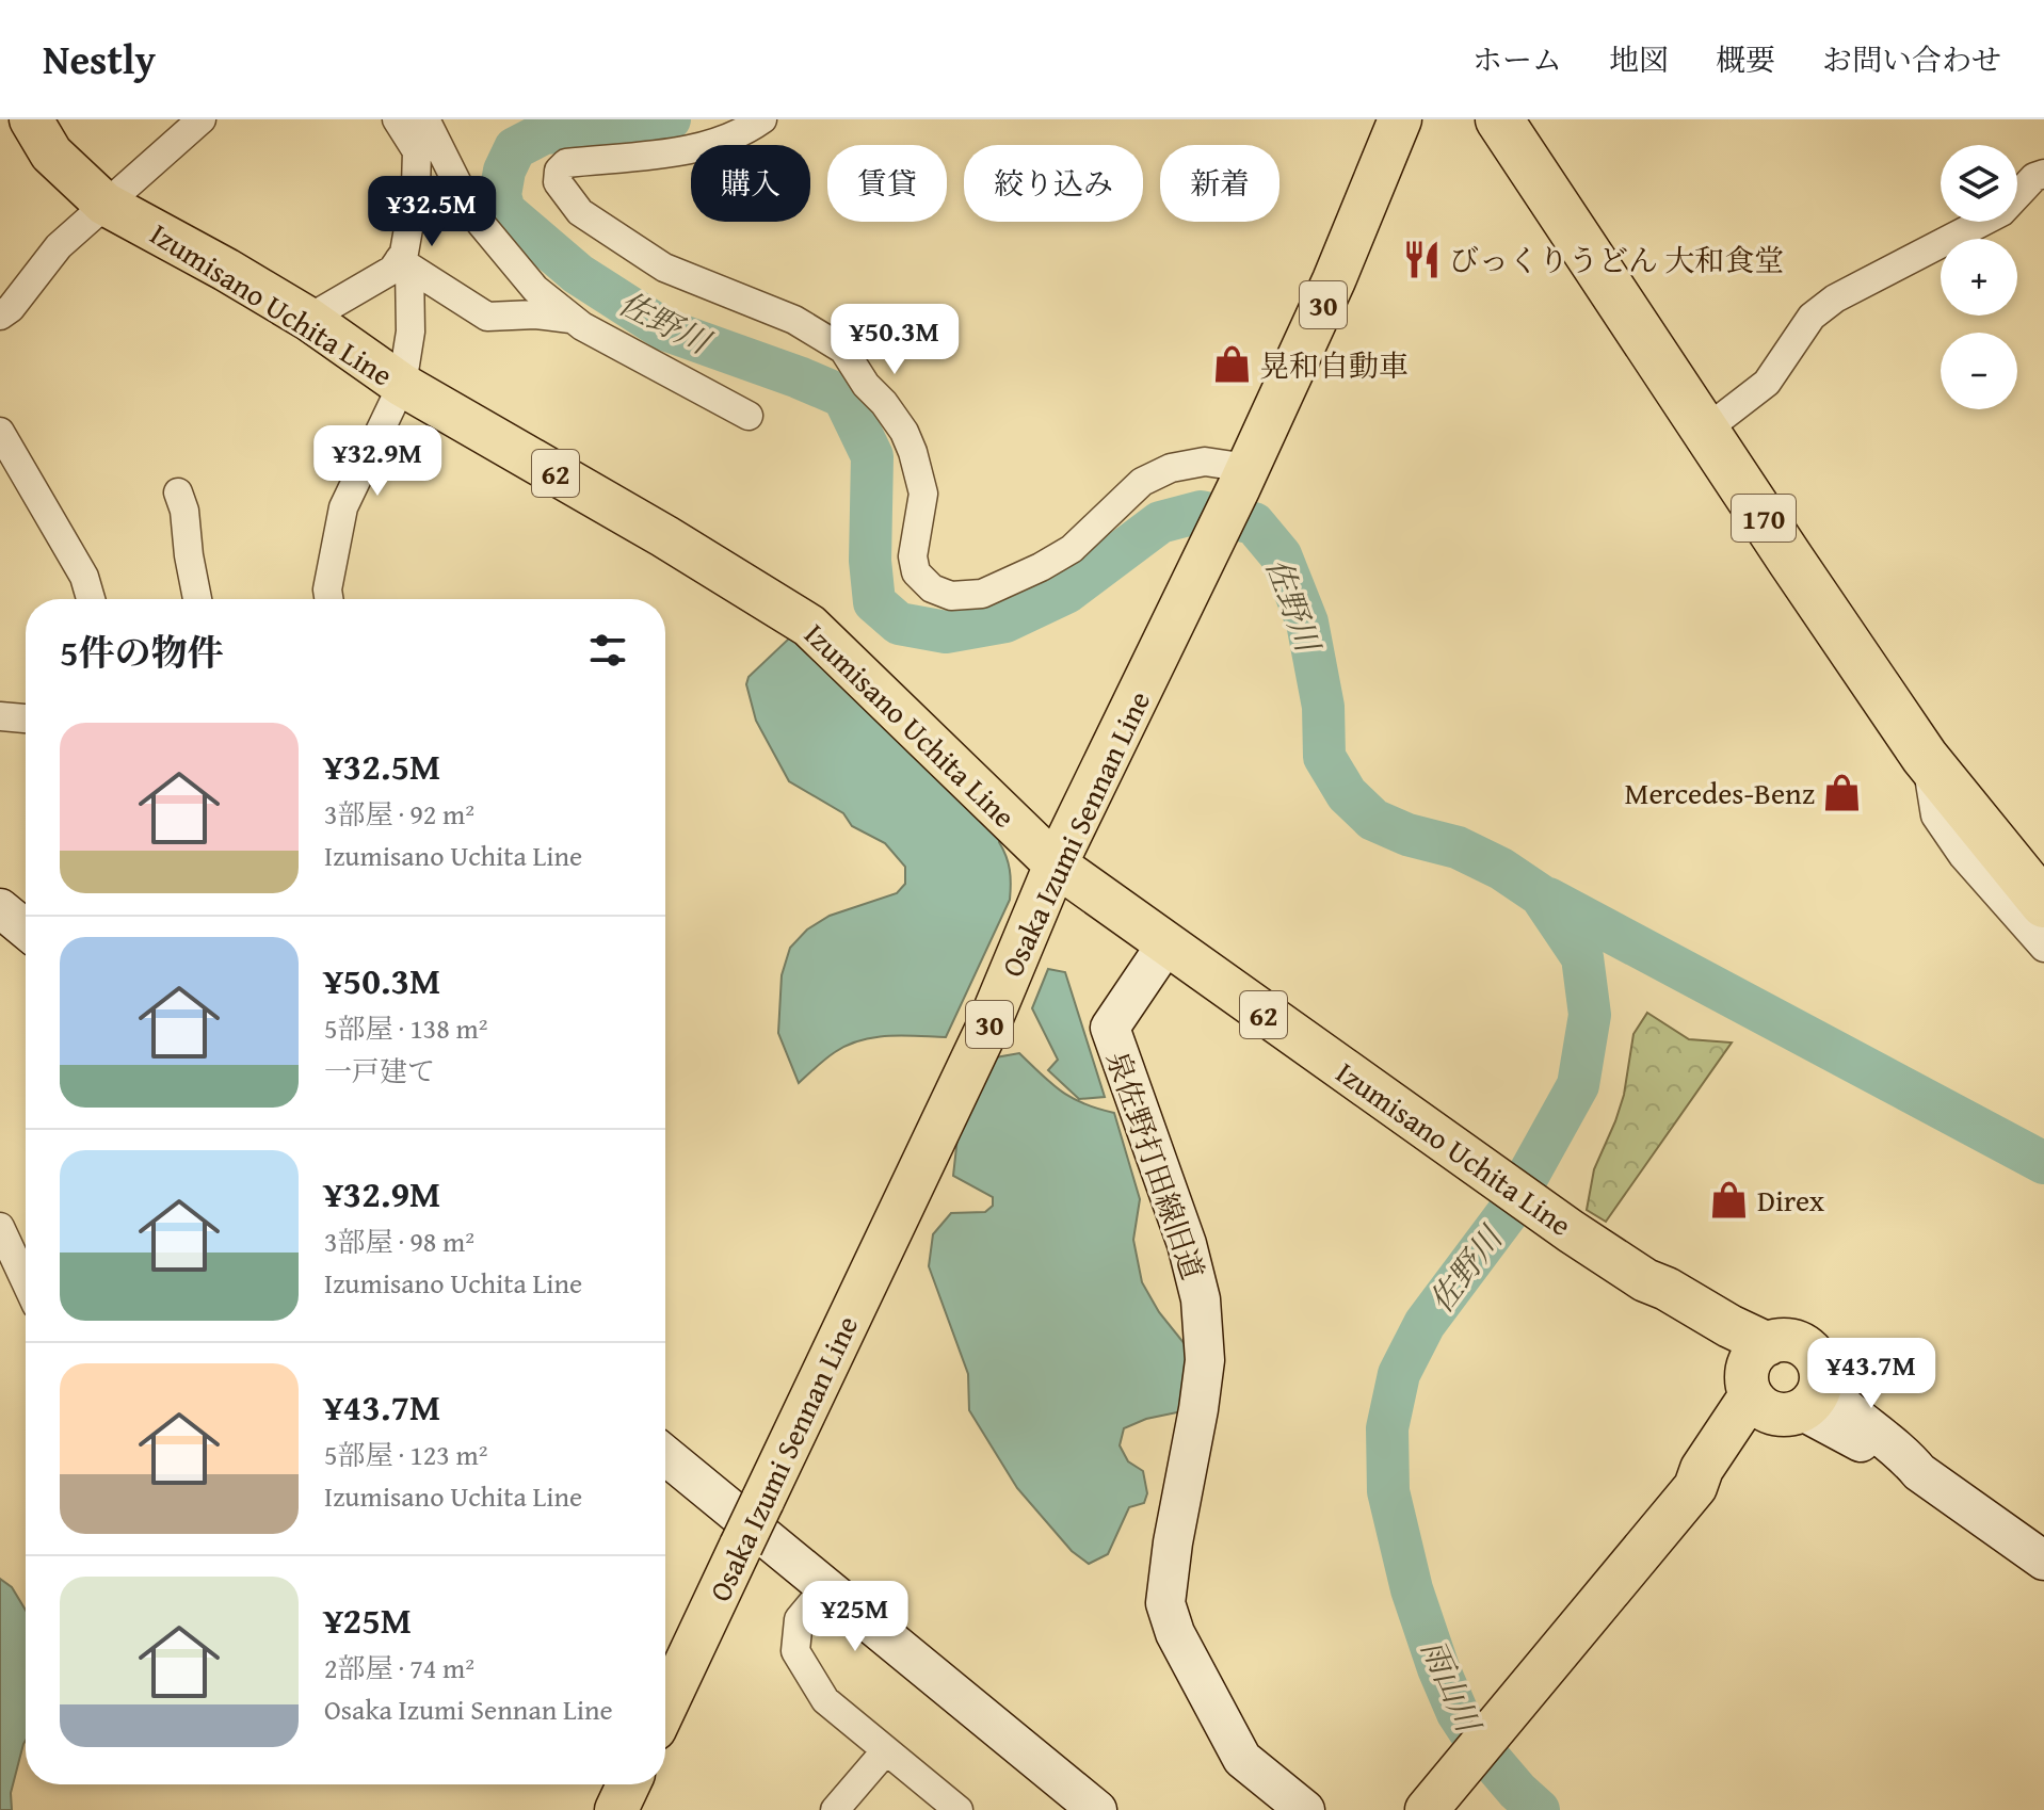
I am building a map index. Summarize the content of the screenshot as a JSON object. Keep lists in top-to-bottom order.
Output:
{
  "streets": {
    "highway": ["170"],
    "main road": [
      "Izumisano Uchita Line",
      "30",
      "62",
      "Osaka Izumi Sennan Line"
    ],
    "street": ["泉佐野打田線旧道"]
  },
  "crossings": [
    ["Izumisano Uchita Line", "Osaka Izumi Sennan Line"],
    ["Izumisano Uchita Line", "泉佐野打田線旧道"]
  ],
  "water": ["佐野川", "雨山川"],
  "places": {
    "restaurant": ["びっくりうどん 大和食堂"],
    "shop": ["晃和自動車", "Mercedes-Benz", "Direx"]
  },
  "page": {
    "header": "Nestly",
    "nav": [
      "ホーム",
      "地図",
      "概要",
      "お問い合わせ"
    ],
    "map_buttons": ["+", "−"],
    "chip": [
      "購入",
      "賃貸",
      "絞り込み",
      "新着"
    ],
    "price": [
      "¥32.5M",
      "¥50.3M",
      "¥32.9M",
      "¥43.7M",
      "¥25M"
    ],
    "heading": "5件の物件",
    "list": [
      {
        "name": "¥32.5M",
        "note": "3部屋 · 92 m² · Izumisano Uchita Line"
      },
      {
        "name": "¥50.3M",
        "note": "5部屋 · 138 m² · 一戸建て"
      },
      {
        "name": "¥32.9M",
        "note": "3部屋 · 98 m² · Izumisano Uchita Line"
      },
      {
        "name": "¥43.7M",
        "note": "5部屋 · 123 m² · Izumisano Uchita Line"
      },
      {
        "name": "¥25M",
        "note": "2部屋 · 74 m² · Osaka Izumi Sennan Line"
      }
    ]
  }
}
